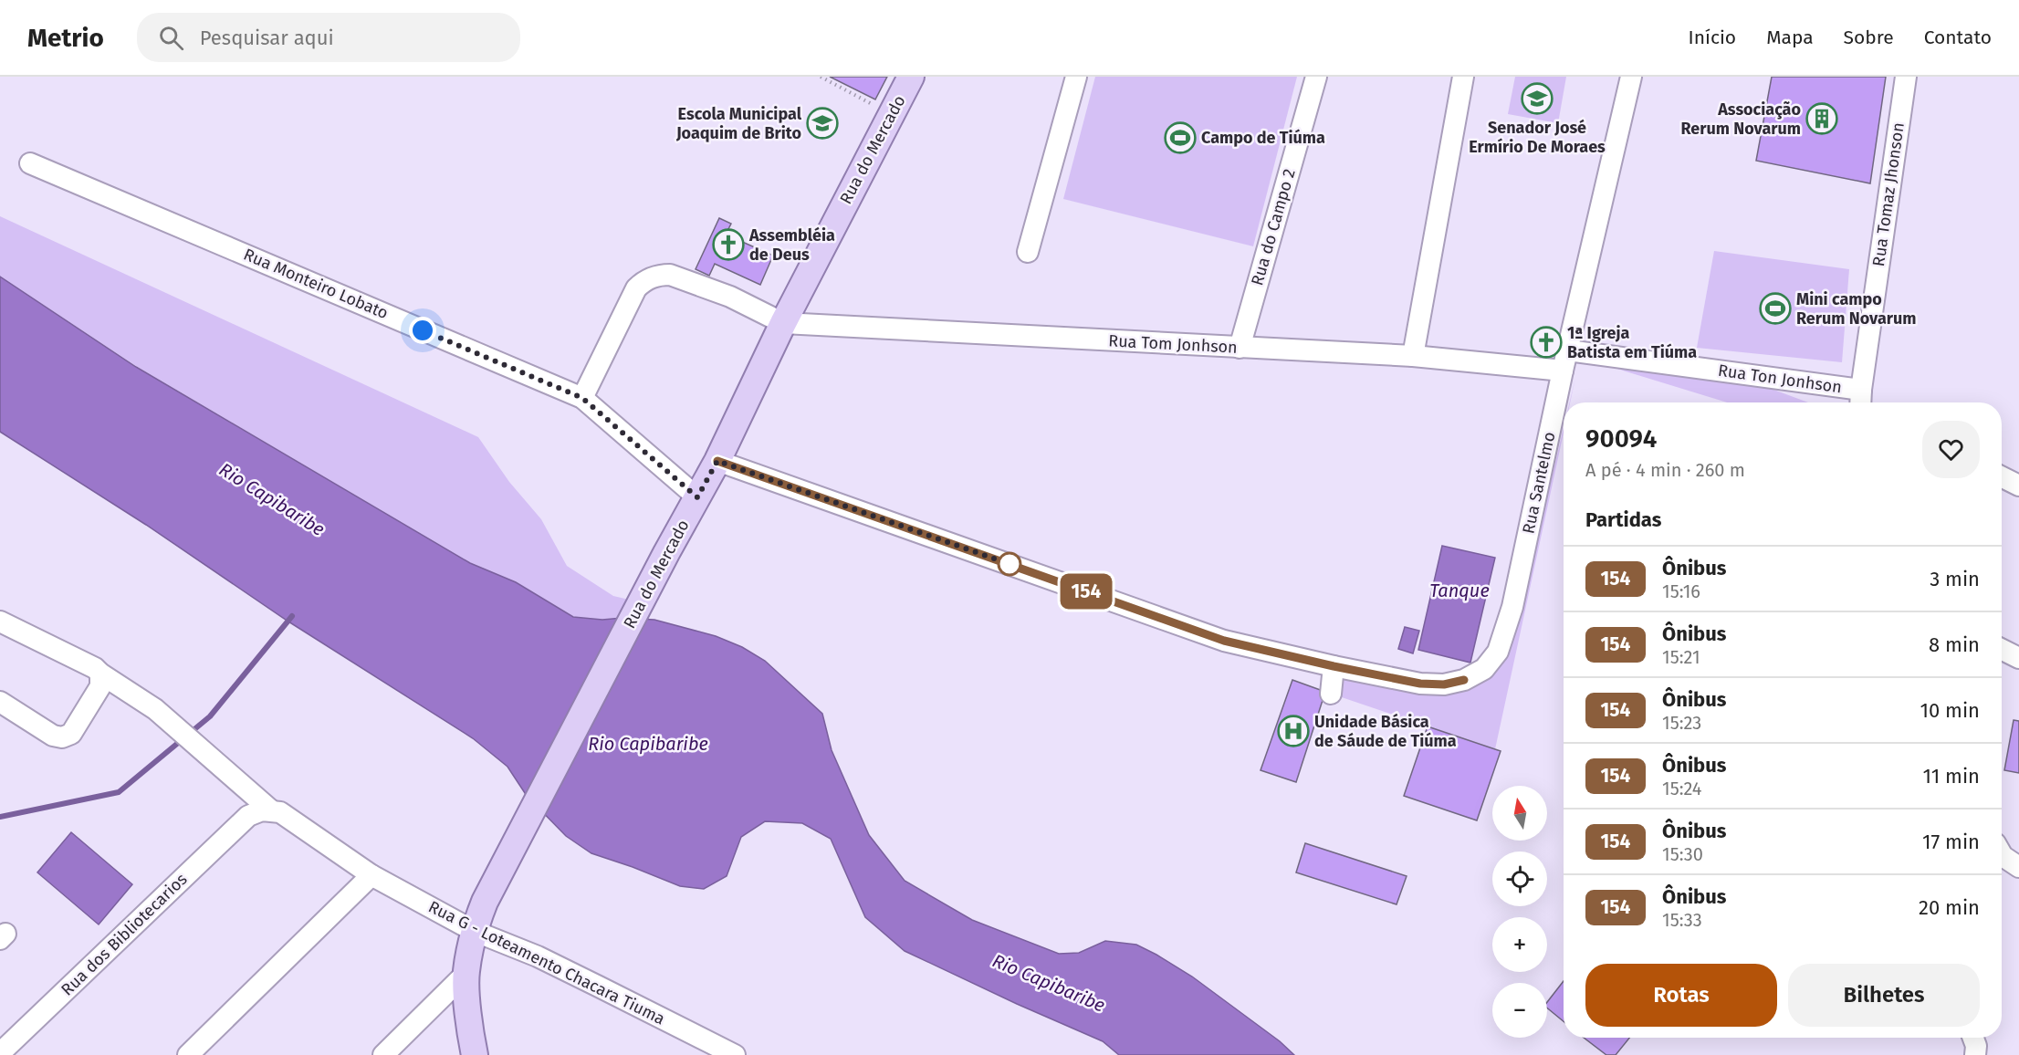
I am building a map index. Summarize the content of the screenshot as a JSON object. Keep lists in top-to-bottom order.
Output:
{
  "streets": {
    "main road": ["Rua do Mercado"],
    "street": [
      "Rua Tomaz Jhonson",
      "Rua do Campo 2",
      "Rua Monteiro Lobato",
      "Rua Tom Jonhson",
      "Rua Ton Jonhson",
      "Rua Santelmo",
      "Rua dos Bibliotecarios",
      "Rua G - Loteamento Chacara Tiuma"
    ]
  },
  "crossings": [
    ["Rua do Mercado", "Rua Monteiro Lobato"],
    ["Rua do Mercado", "Rua Tom Jonhson"],
    ["Rua do Mercado", "Rua G - Loteamento Chacara Tiuma"],
    ["Rua Tomaz Jhonson", "Rua Ton Jonhson"],
    ["Rua do Campo 2", "Rua Tom Jonhson"],
    ["Rua Tom Jonhson", "Rua Santelmo"],
    ["Rua Ton Jonhson", "Rua Santelmo"],
    ["Rua dos Bibliotecarios", "Rua G - Loteamento Chacara Tiuma"]
  ],
  "water": ["Rio Capibaribe", "Tanque"],
  "places": {
    "school or university": ["Senador José Ermírio De Moraes", "Escola Municipal Joaquim de Brito"],
    "building": ["Associação Rerum Novarum"],
    "sports": ["Campo de Tiúma", "Mini campo Rerum Novarum"],
    "church": ["Assembléia de Deus", "1ª Igreja Batista em Tiúma"],
    "hospital": ["Unidade Básica de Sáude de Tiúma"]
  },
  "lines": ["bus line 154"],
  "north": "top",
  "page": {
    "header": "Metrio",
    "search": "Pesquisar aqui",
    "nav": [
      "Início",
      "Mapa",
      "Sobre",
      "Contato"
    ],
    "on_map": "154",
    "heading": [
      ["90094", "A pé · 4 min · 260 m"],
      "Partidas"
    ],
    "list": [
      {
        "mark": "154",
        "name": "Ônibus",
        "note": "15:16",
        "value": "3 min"
      },
      {
        "mark": "154",
        "name": "Ônibus",
        "note": "15:21",
        "value": "8 min"
      },
      {
        "mark": "154",
        "name": "Ônibus",
        "note": "15:23",
        "value": "10 min"
      },
      {
        "mark": "154",
        "name": "Ônibus",
        "note": "15:24",
        "value": "11 min"
      },
      {
        "mark": "154",
        "name": "Ônibus",
        "note": "15:30",
        "value": "17 min"
      },
      {
        "mark": "154",
        "name": "Ônibus",
        "note": "15:33",
        "value": "20 min"
      }
    ],
    "map_buttons": ["+", "−"],
    "buttons": ["Rotas", "Bilhetes"]
  }
}
